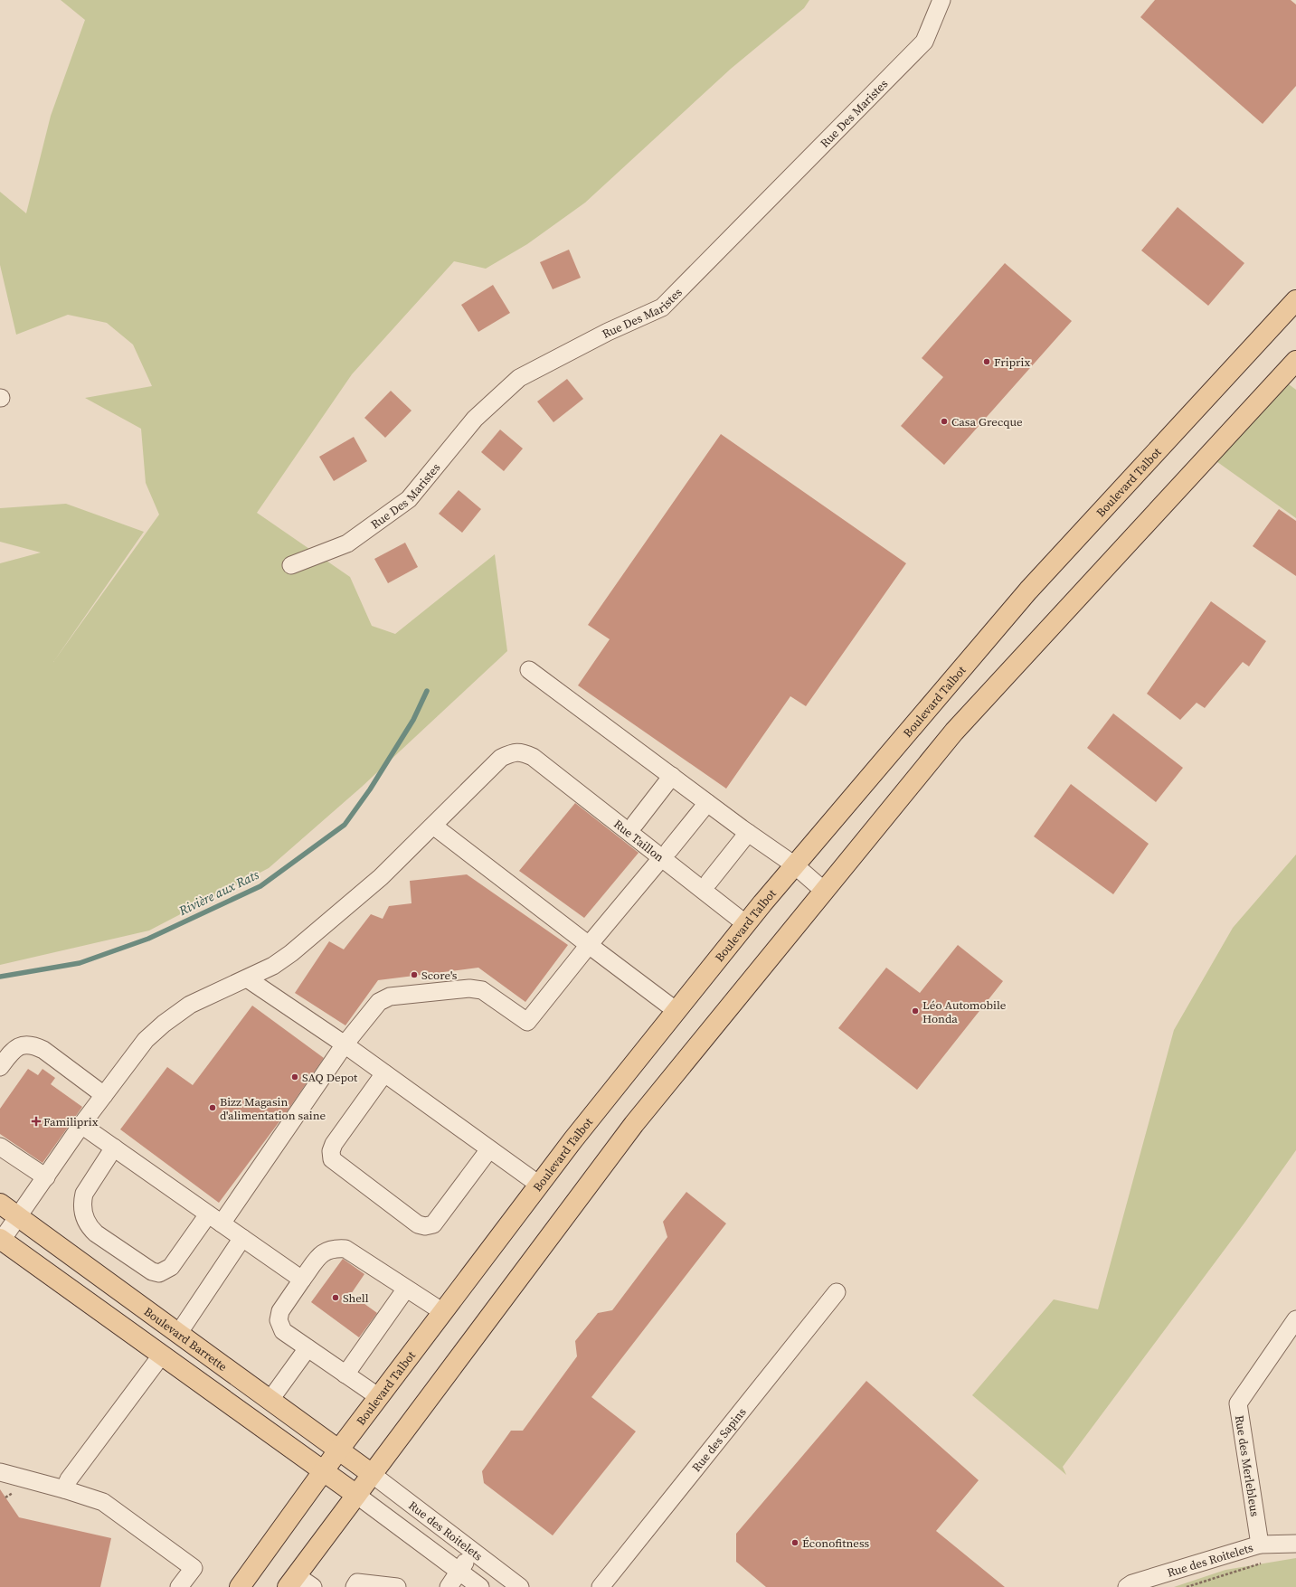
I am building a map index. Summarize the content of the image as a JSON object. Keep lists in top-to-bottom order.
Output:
{
  "streets": {
    "main road": ["Boulevard Talbot", "Boulevard Barrette"],
    "street": [
      "Rue Des Maristes",
      "Rue Taillon",
      "Rue des Sapins",
      "Rue des Merlebleus",
      "Rue des Roitelets"
    ]
  },
  "crossings": [
    ["Boulevard Talbot", "Rue Taillon"],
    ["Boulevard Talbot", "Boulevard Barrette"],
    ["Boulevard Barrette", "Rue des Roitelets"],
    ["Rue des Merlebleus", "Rue des Roitelets"]
  ],
  "water": ["Rivière aux Rats"],
  "places": {
    "other": [
      "Friprix",
      "Casa Grecque",
      "Score's",
      "Léo Automobile Honda",
      "SAQ Depot",
      "Bizz Magasin d'alimentation saine",
      "Shell",
      "Éconofitness"
    ],
    "health": ["Familiprix"]
  }
}
